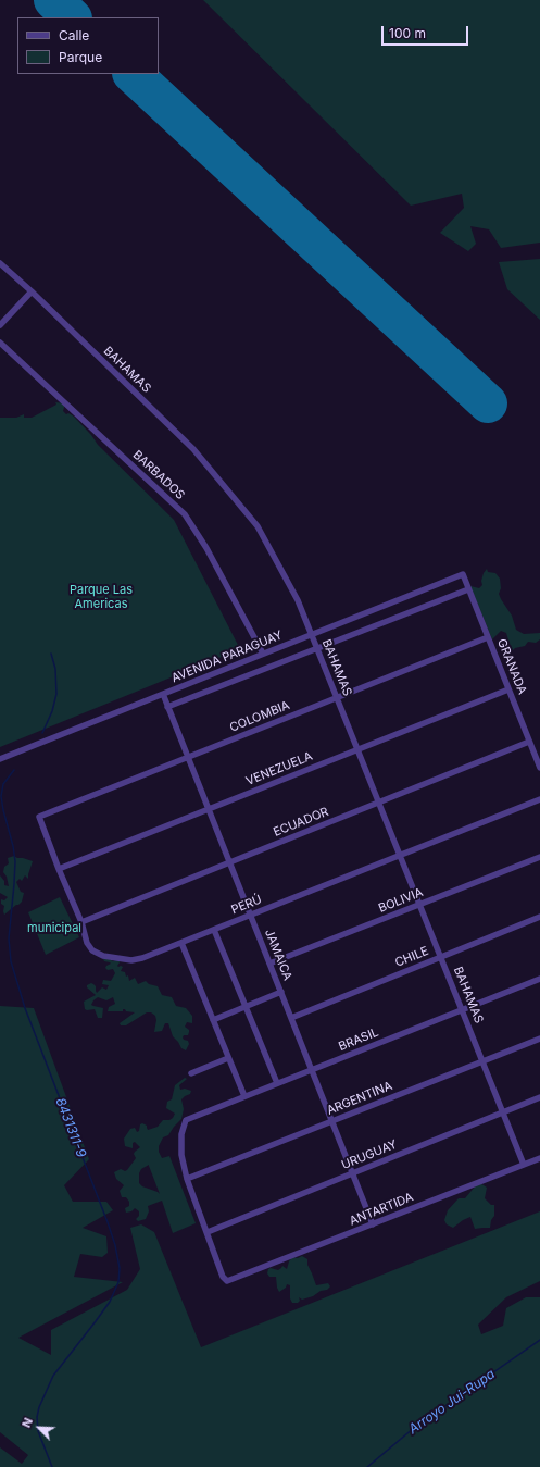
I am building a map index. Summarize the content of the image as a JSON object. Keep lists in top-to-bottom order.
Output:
{
  "streets": {
    "street": [
      "BAHAMAS",
      "BARBADOS",
      "AVENIDA PARAGUAY",
      "GRANADA",
      "COLOMBIA",
      "VENEZUELA",
      "ECUADOR",
      "BOLIVIA",
      "PERÚ",
      "JAMAICA",
      "CHILE",
      "BRASIL",
      "ARGENTINA",
      "URUGUAY",
      "ANTARTIDA"
    ]
  },
  "crossings": [
    ["BAHAMAS", "AVENIDA PARAGUAY"],
    ["BAHAMAS", "COLOMBIA"],
    ["BAHAMAS", "VENEZUELA"],
    ["BAHAMAS", "ECUADOR"],
    ["BAHAMAS", "BOLIVIA"],
    ["BAHAMAS", "PERÚ"],
    ["BAHAMAS", "CHILE"],
    ["BAHAMAS", "BRASIL"],
    ["BAHAMAS", "ARGENTINA"],
    ["BAHAMAS", "URUGUAY"],
    ["BAHAMAS", "ANTARTIDA"],
    ["BARBADOS", "AVENIDA PARAGUAY"],
    ["AVENIDA PARAGUAY", "GRANADA"],
    ["AVENIDA PARAGUAY", "JAMAICA"],
    ["GRANADA", "COLOMBIA"],
    ["GRANADA", "VENEZUELA"],
    ["GRANADA", "ECUADOR"],
    ["COLOMBIA", "PERÚ"],
    ["COLOMBIA", "JAMAICA"],
    ["VENEZUELA", "PERÚ"],
    ["VENEZUELA", "JAMAICA"],
    ["ECUADOR", "PERÚ"],
    ["ECUADOR", "JAMAICA"],
    ["BOLIVIA", "JAMAICA"],
    ["PERÚ", "JAMAICA"],
    ["JAMAICA", "CHILE"],
    ["JAMAICA", "BRASIL"],
    ["JAMAICA", "ARGENTINA"],
    ["JAMAICA", "URUGUAY"],
    ["JAMAICA", "ANTARTIDA"],
    ["BRASIL", "ARGENTINA"],
    ["URUGUAY", "ANTARTIDA"]
  ],
  "water": ["8431311-9", "Arroyo Jui-Rupa"],
  "parks": ["Parque Las Americas", "municipal"],
  "legend": ["Calle", "Parque"],
  "scale_bar": "100 m",
  "north": "top left"
}
